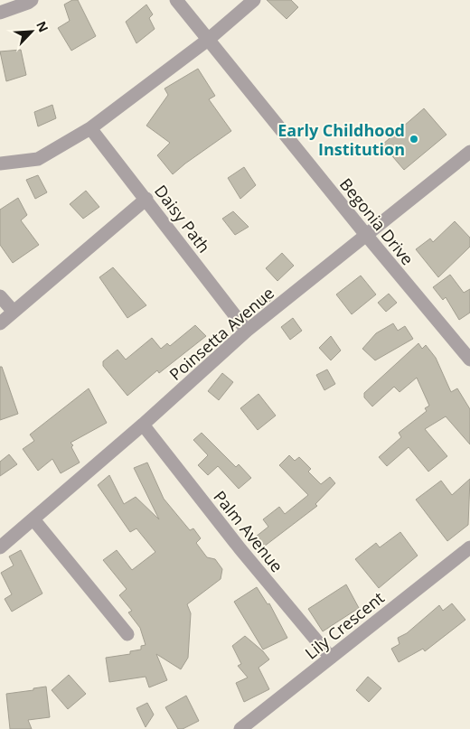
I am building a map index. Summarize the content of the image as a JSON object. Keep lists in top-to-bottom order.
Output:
{
  "streets": {
    "street": [
      "Daisy Path",
      "Begonia Drive",
      "Poinsetta Avenue",
      "Palm Avenue",
      "Lily Crescent"
    ]
  },
  "crossings": [
    ["Daisy Path", "Poinsetta Avenue"],
    ["Begonia Drive", "Poinsetta Avenue"],
    ["Poinsetta Avenue", "Palm Avenue"],
    ["Palm Avenue", "Lily Crescent"]
  ],
  "places": ["Early Childhood Institution"],
  "north": "top right"
}
